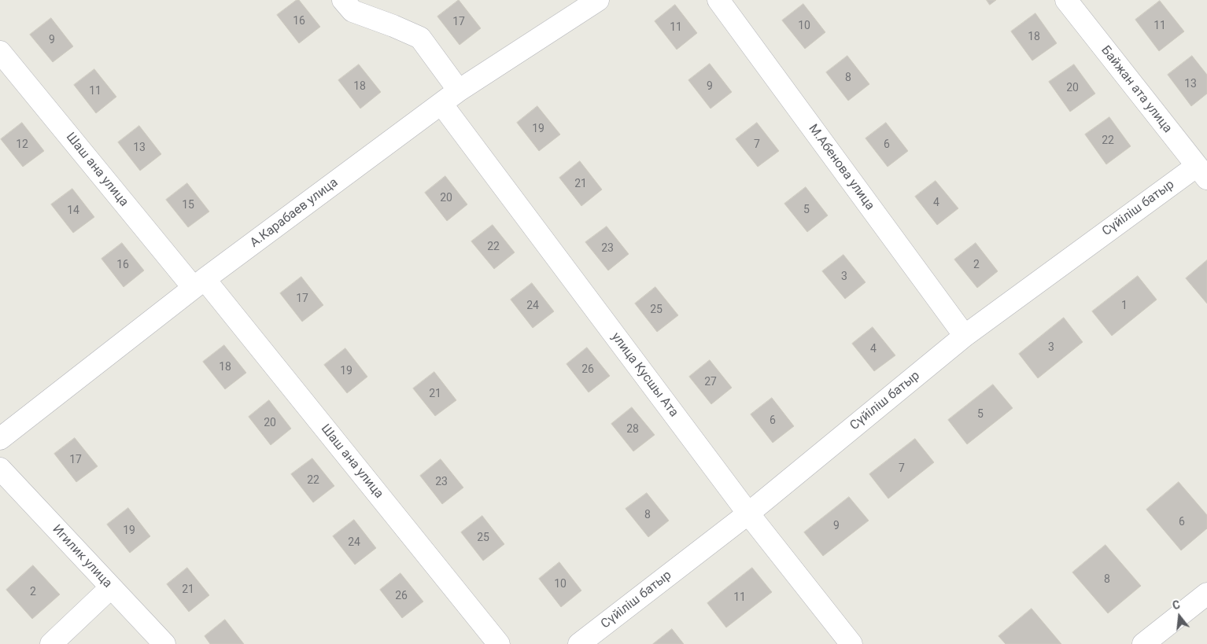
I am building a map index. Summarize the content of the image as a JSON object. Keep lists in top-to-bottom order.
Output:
{
  "streets": {
    "street": [
      "Байжан ата улица",
      "М.Абенова улица",
      "Шаш ана улица",
      "Сүйіліш батыр",
      "А.Карабаев улица",
      "улица Кусшы Ата",
      "Игилик улица"
    ]
  },
  "crossings": [
    ["Байжан ата улица", "Сүйіліш батыр"],
    ["М.Абенова улица", "Сүйіліш батыр"],
    ["Шаш ана улица", "А.Карабаев улица"],
    ["Сүйіліш батыр", "улица Кусшы Ата"],
    ["А.Карабаев улица", "улица Кусшы Ата"]
  ],
  "house_numbers": [
    "16",
    "17",
    "10",
    "11",
    "11",
    "18",
    "9",
    "8",
    "13",
    "18",
    "9",
    "20",
    "11",
    "19",
    "22",
    "12",
    "7",
    "6",
    "13",
    "21",
    "20",
    "4",
    "15",
    "5",
    "14",
    "22",
    "23",
    "16",
    "2",
    "3",
    "17",
    "24",
    "1",
    "25",
    "3",
    "4",
    "18",
    "26",
    "19",
    "27",
    "21",
    "5",
    "6",
    "20",
    "28",
    "17",
    "7",
    "22",
    "23",
    "8",
    "6",
    "9",
    "19",
    "25",
    "24",
    "8",
    "10",
    "21",
    "2",
    "26",
    "11"
  ],
  "north": "top"
}
